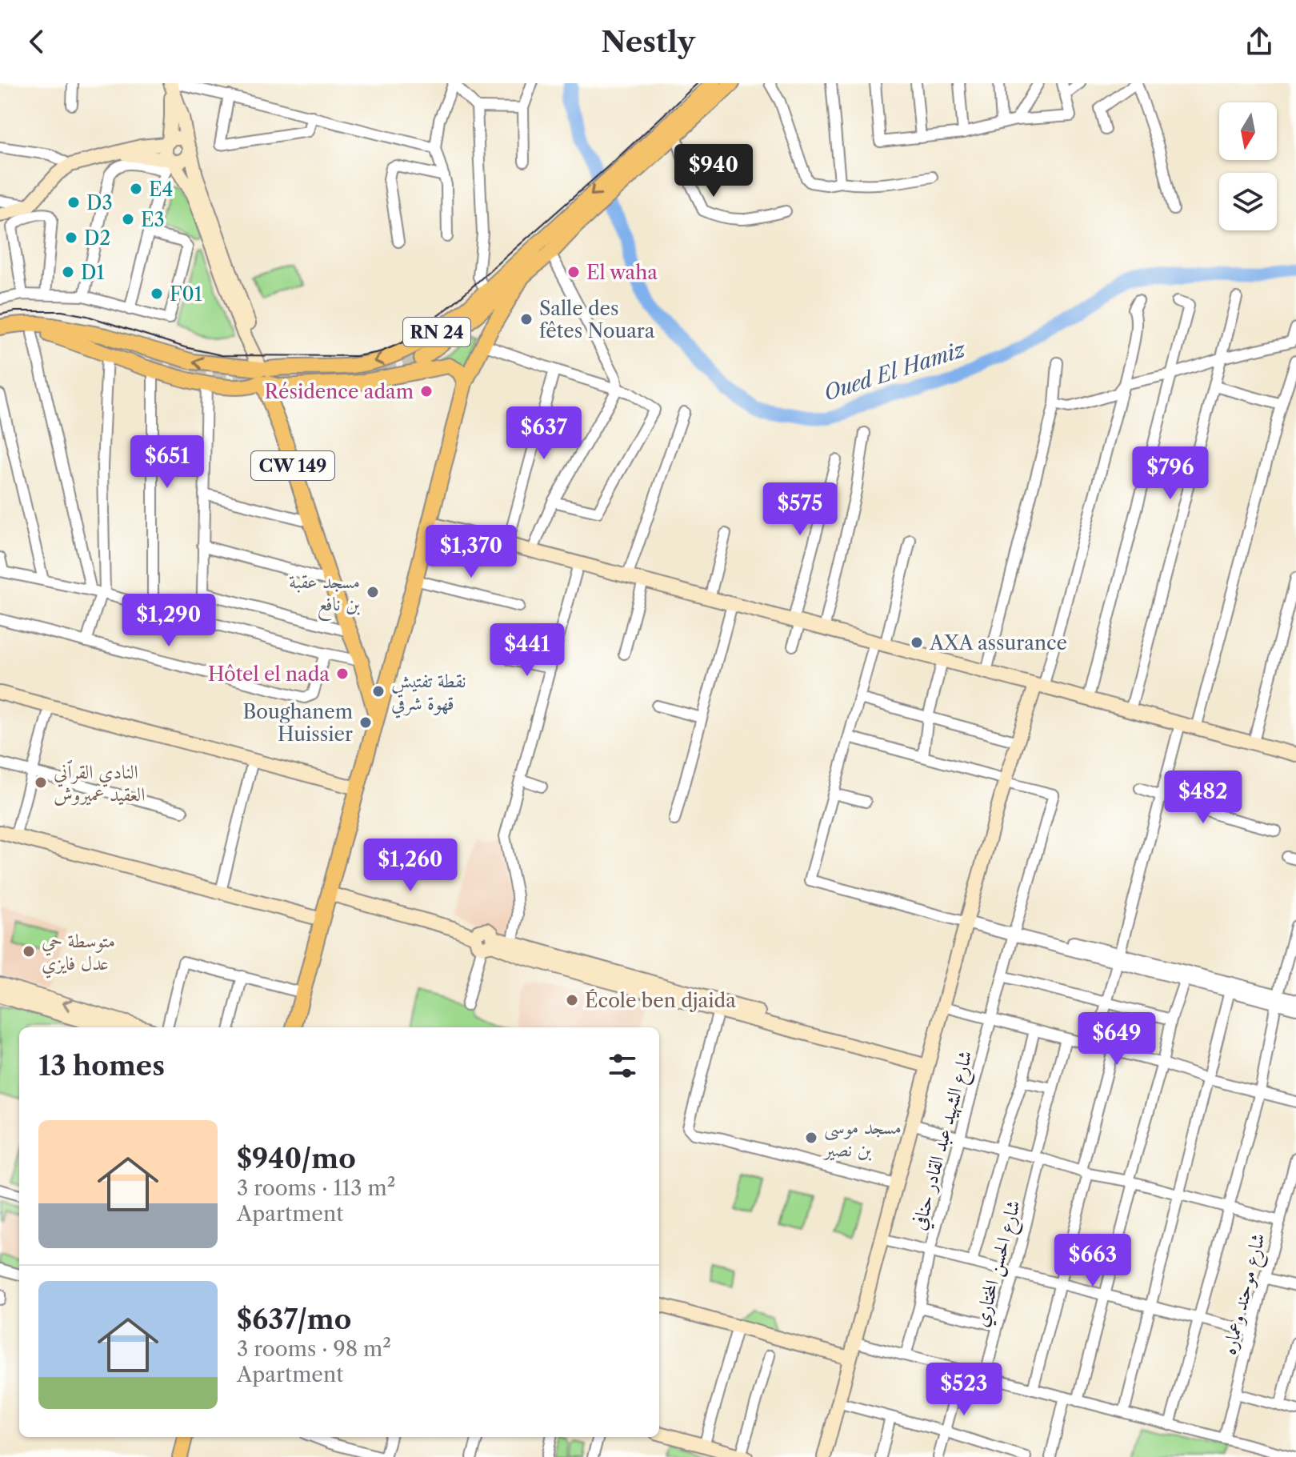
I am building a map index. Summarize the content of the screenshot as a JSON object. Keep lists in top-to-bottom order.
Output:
{
  "streets": {
    "main road": ["RN 24", "CW 149"],
    "street": ["شارع الشهيد عبد القادر حنافي", "شارع الحسن المختاري", "شارع موحند وعماره"]
  },
  "crossings": [
    ["RN 24", "CW 149"]
  ],
  "water": ["Oued El Hamiz"],
  "places": [
    "E4",
    "D3",
    "E3",
    "D2",
    "D1",
    "El waha",
    "F01",
    "Salle des fêtes Nouara",
    "Résidence adam",
    "مسجد عقبة بن نافع",
    "AXA assurance",
    "Hôtel el nada",
    "نقطة تفتيش قهوة شرقي",
    "Boughanem Huissier",
    "النادي القرٱني العقيد عميروش",
    "متوسطة حي عدل فايزي",
    "École ben djaida",
    "مسجد موسى بن نصير"
  ],
  "north": "bottom",
  "page": {
    "header": "Nestly",
    "price": [
      "$940",
      "$637",
      "$651",
      "$796",
      "$575",
      "$1,370",
      "$1,290",
      "$441",
      "$482",
      "$1,260",
      "$649",
      "$663",
      "$523"
    ],
    "heading": "13 homes",
    "list": [
      {
        "name": "$940/mo",
        "note": "3 rooms · 113 m² · Apartment"
      },
      {
        "name": "$637/mo",
        "note": "3 rooms · 98 m² · Apartment"
      }
    ]
  }
}
